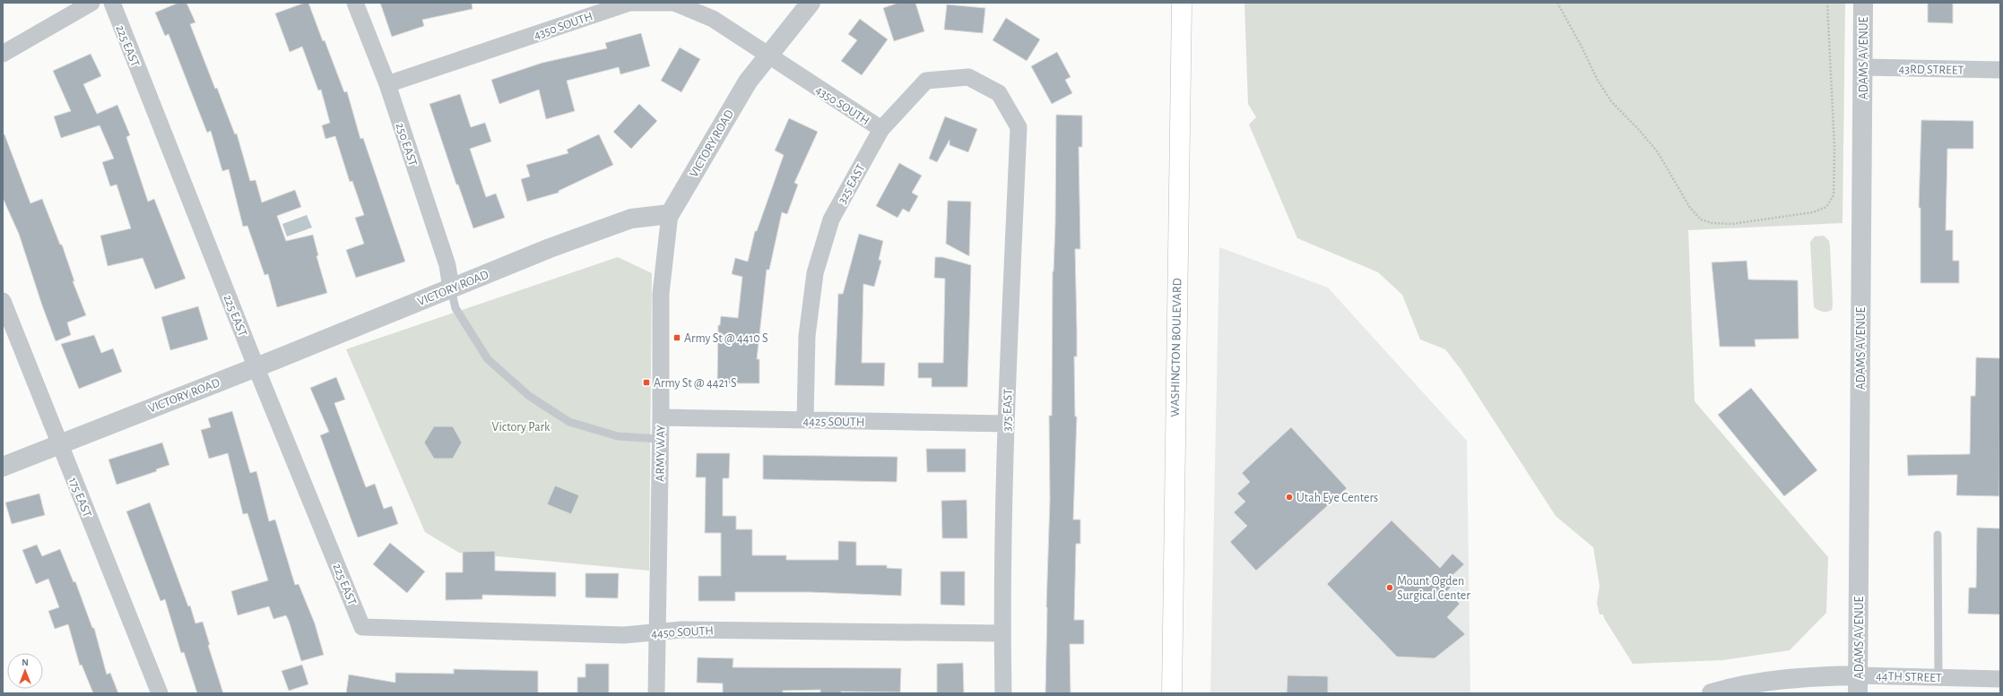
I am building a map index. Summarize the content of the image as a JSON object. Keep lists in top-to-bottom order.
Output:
{
  "streets": {
    "main road": ["WASHINGTON BOULEVARD"],
    "street": [
      "4350 SOUTH",
      "225 EAST",
      "ADAMS AVENUE",
      "43RD STREET",
      "VICTORY ROAD",
      "250 EAST",
      "325 EAST",
      "375 EAST",
      "4425 SOUTH",
      "ARMY WAY",
      "175 EAST",
      "4450 SOUTH",
      "44TH STREET"
    ]
  },
  "crossings": [
    ["4350 SOUTH", "VICTORY ROAD"],
    ["4350 SOUTH", "250 EAST"],
    ["4350 SOUTH", "325 EAST"],
    ["225 EAST", "VICTORY ROAD"],
    ["225 EAST", "4450 SOUTH"],
    ["ADAMS AVENUE", "43RD STREET"],
    ["ADAMS AVENUE", "44TH STREET"],
    ["VICTORY ROAD", "250 EAST"],
    ["VICTORY ROAD", "ARMY WAY"],
    ["VICTORY ROAD", "175 EAST"],
    ["325 EAST", "375 EAST"],
    ["325 EAST", "4425 SOUTH"],
    ["375 EAST", "4425 SOUTH"],
    ["375 EAST", "4450 SOUTH"],
    ["4425 SOUTH", "ARMY WAY"],
    ["ARMY WAY", "4450 SOUTH"]
  ],
  "parks": ["Victory Park"],
  "places": {
    "transit": ["Army St @ 4410 S", "Army St @ 4421 S"],
    "other": ["Utah Eye Centers", "Mount Ogden Surgical Center"]
  },
  "north": "top"
}
